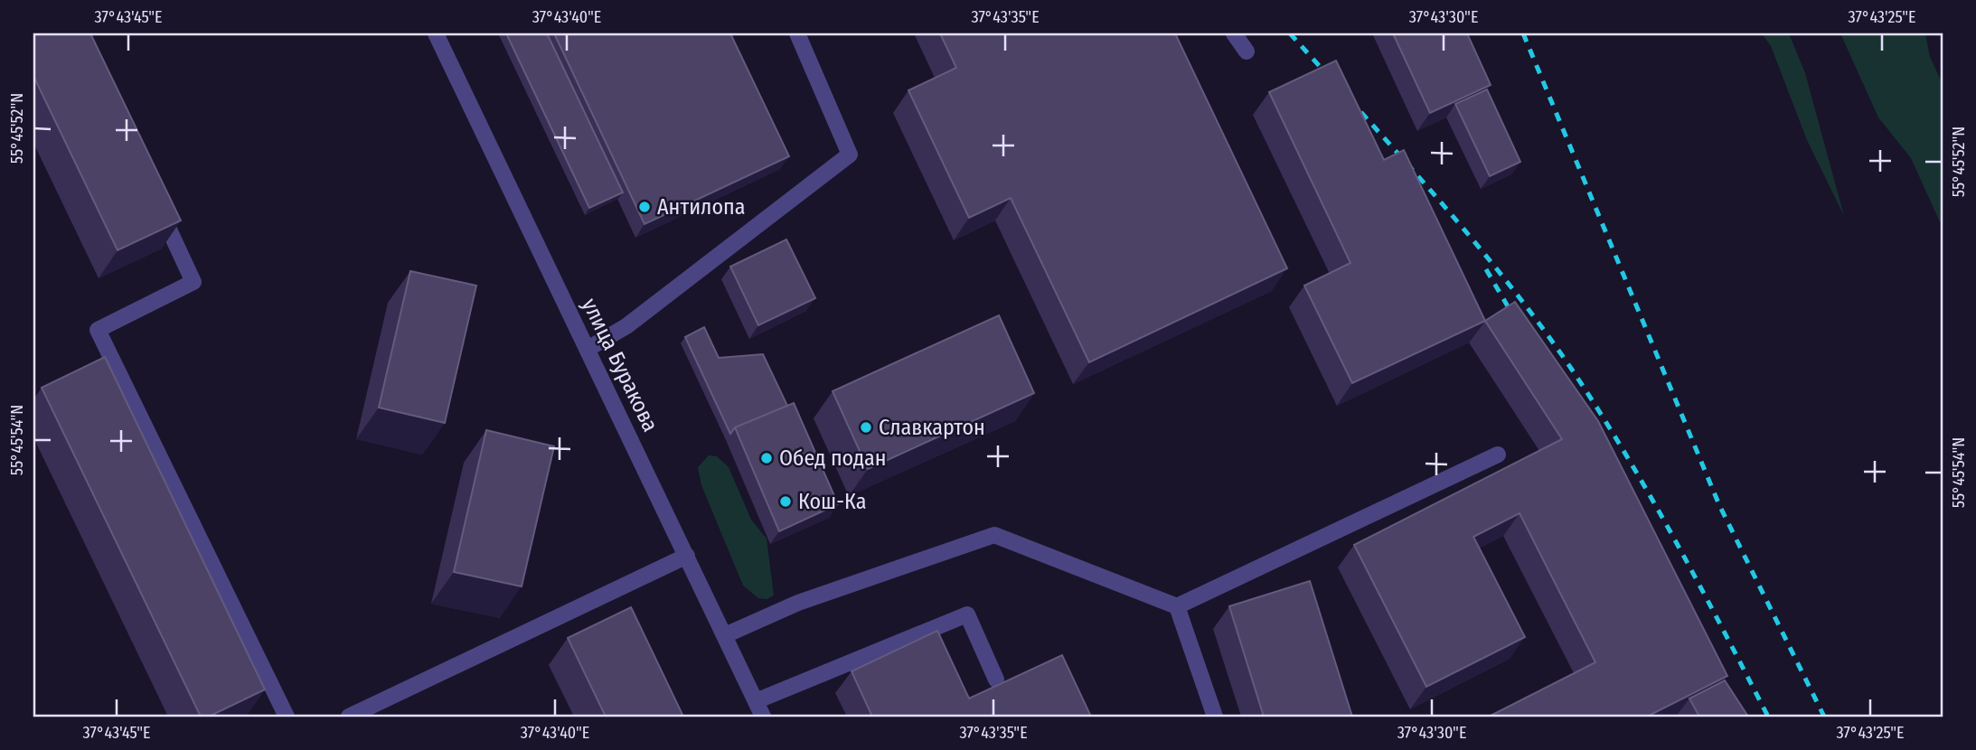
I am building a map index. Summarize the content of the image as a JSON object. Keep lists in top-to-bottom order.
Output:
{
  "streets": {
    "street": ["улица Буракова"]
  },
  "places": [
    "Антилопа",
    "Славкартон",
    "Обед подан",
    "Кош-Ка"
  ],
  "coordinates": [
    "37°43'45\"E",
    "37°43'40\"E",
    "37°43'35\"E",
    "37°43'30\"E",
    "37°43'25\"E",
    "55°45'52\"N",
    "55°45'54\"N"
  ]
}
